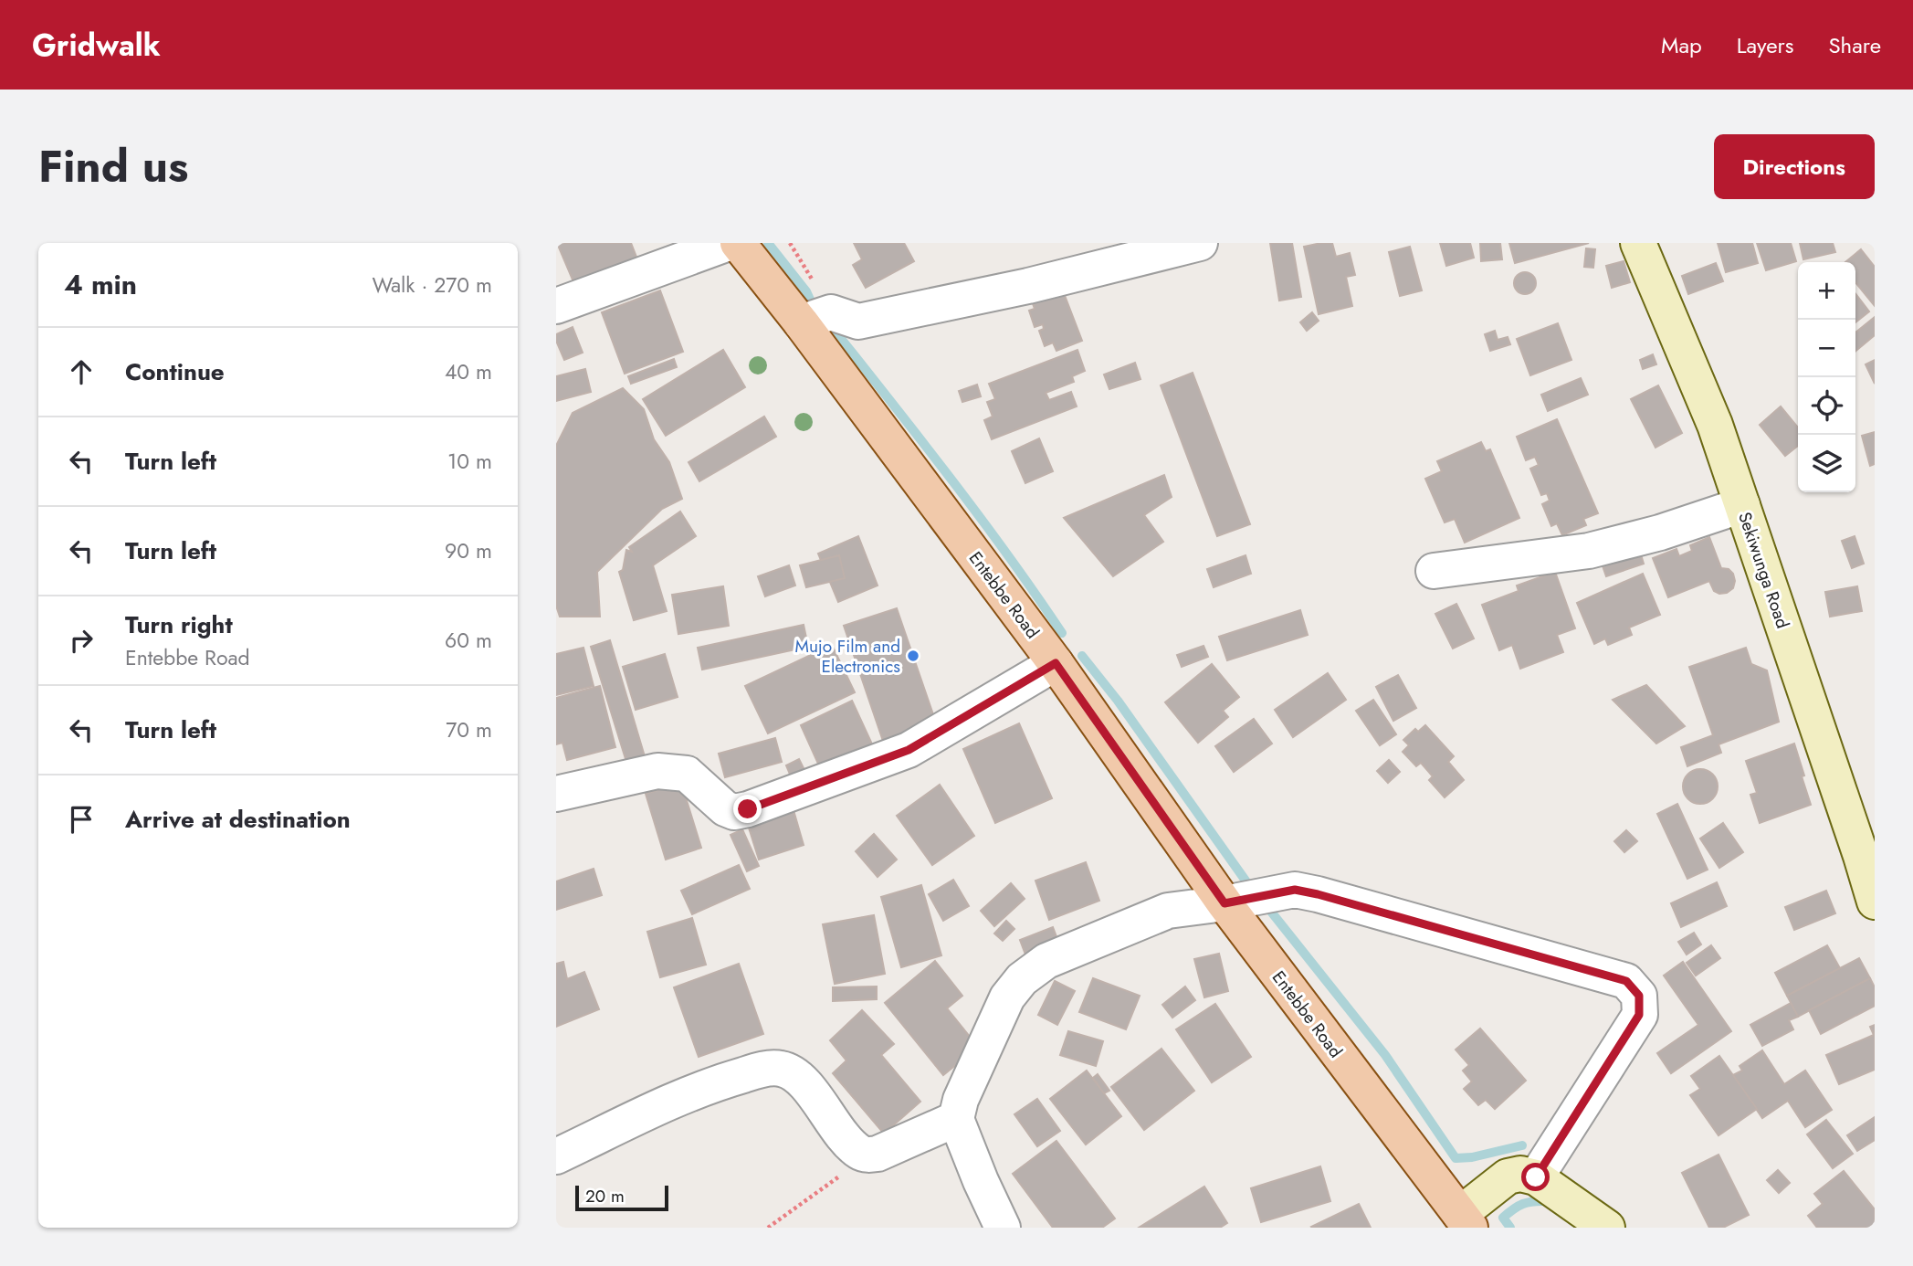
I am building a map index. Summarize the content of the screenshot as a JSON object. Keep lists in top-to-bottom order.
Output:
{
  "streets": {
    "main road": ["Sekiwunga Road", "Entebbe Road"]
  },
  "places": ["Mujo Film and Electronics"],
  "scale_bar": "20 m",
  "page": {
    "header": "Gridwalk",
    "nav": ["Map", "Layers", "Share"],
    "title": "Find us",
    "buttons": "Directions",
    "heading": ["4 min", "Walk · 270 m"],
    "map_buttons": ["+", "−"],
    "list": [
      ["Continue", "40 m"],
      ["Turn left", "10 m"],
      ["Turn left", "90 m"],
      ["Turn right", "Entebbe Road", "60 m"],
      ["Turn left", "70 m"],
      "Arrive at destination"
    ],
    "scale": "20 m"
  }
}
